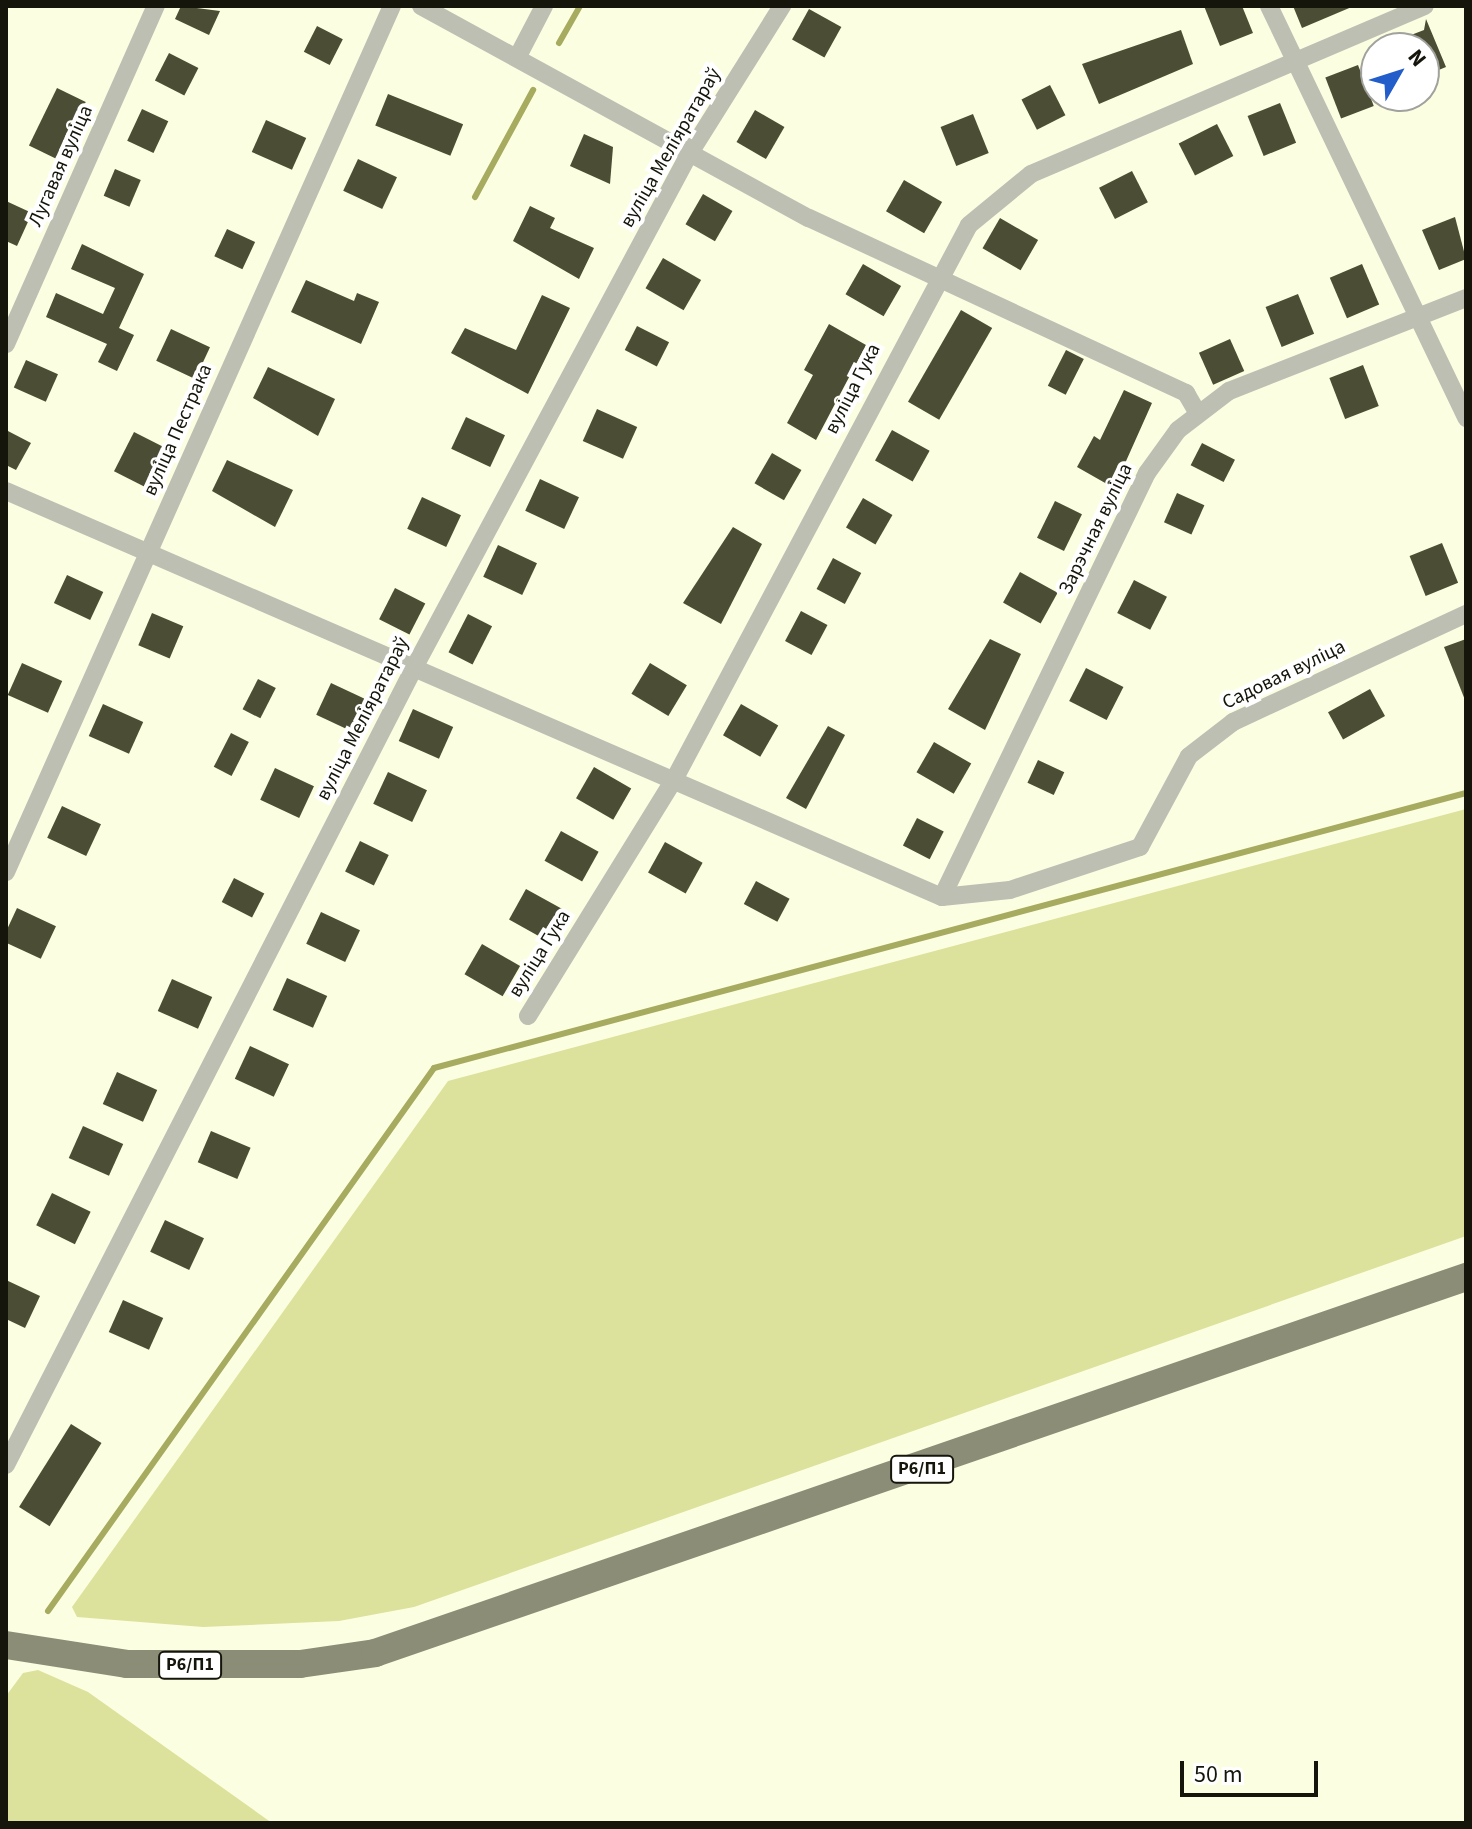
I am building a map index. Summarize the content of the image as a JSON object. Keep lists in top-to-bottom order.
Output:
{
  "streets": {
    "main road": ["Р6/П1"],
    "street": [
      "вуліца Меліяратараў",
      "Лугавая вуліца",
      "вуліца Гука",
      "вуліца Пестрака",
      "Зарэчная вуліца",
      "Садовая вуліца"
    ]
  },
  "crossings": [
    ["Зарэчная вуліца", "Садовая вуліца"]
  ],
  "scale_bar": "50 m",
  "north": "top right"
}
